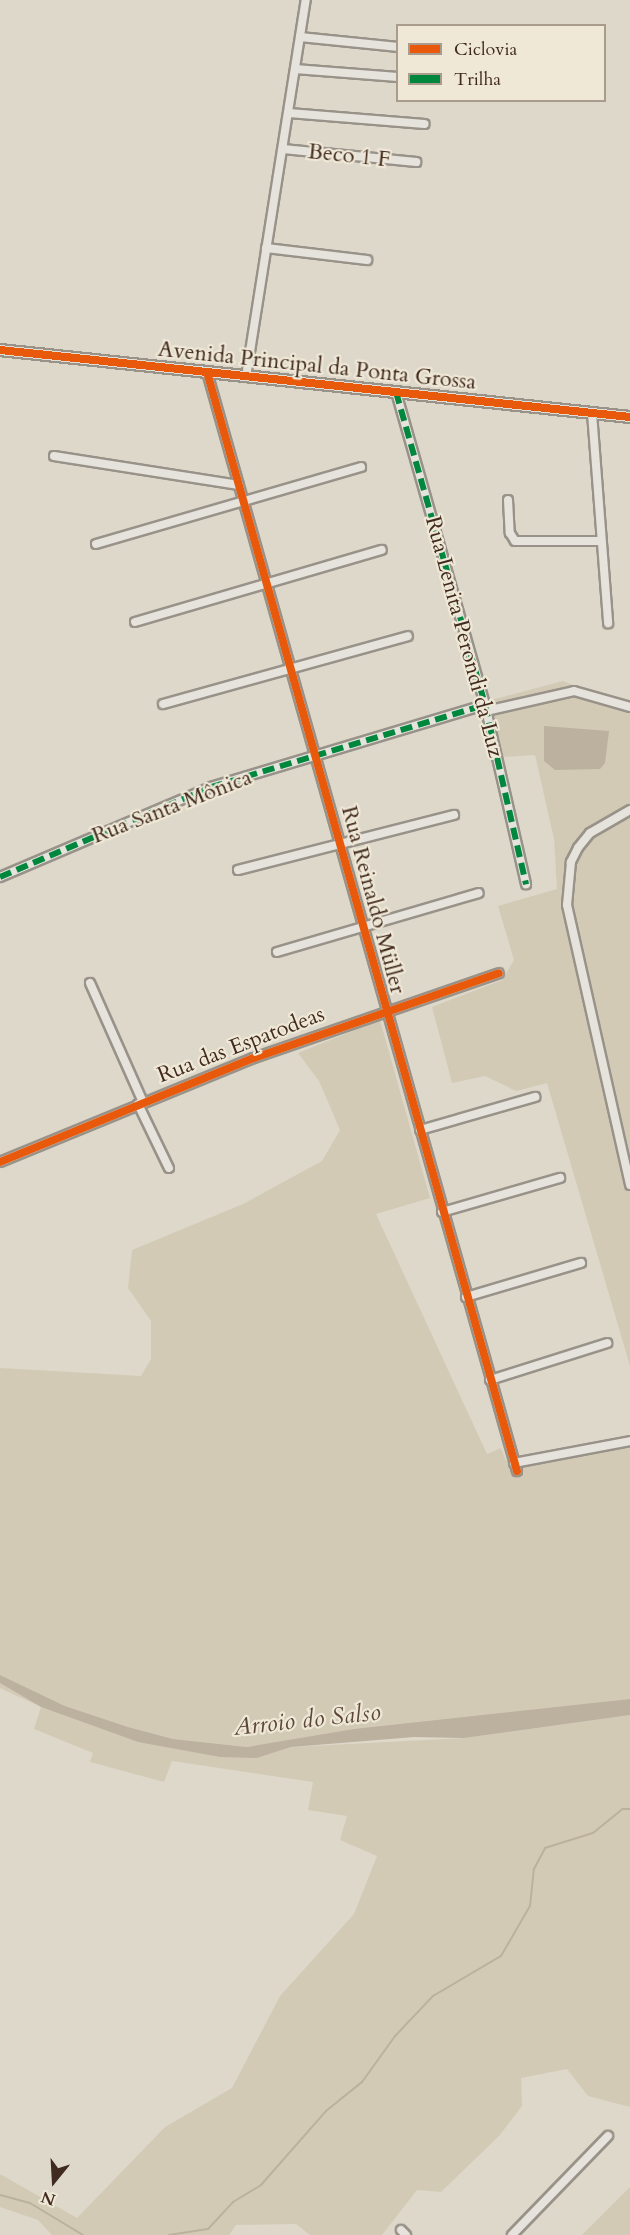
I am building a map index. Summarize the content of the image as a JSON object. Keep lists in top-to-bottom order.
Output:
{
  "streets": {
    "main road": ["Avenida Principal da Ponta Grossa"],
    "street": [
      "Beco 1 F",
      "Rua Lenita Perondi da Luz",
      "Rua Santa Mônica",
      "Rua Reinaldo Müller",
      "Rua das Espatodeas"
    ]
  },
  "crossings": [
    ["Avenida Principal da Ponta Grossa", "Rua Lenita Perondi da Luz"],
    ["Avenida Principal da Ponta Grossa", "Rua Reinaldo Müller"],
    ["Rua Lenita Perondi da Luz", "Rua Santa Mônica"],
    ["Rua Santa Mônica", "Rua Reinaldo Müller"],
    ["Rua Reinaldo Müller", "Rua das Espatodeas"]
  ],
  "water": ["Arroio do Salso"],
  "legend": ["Ciclovia", "Trilha"],
  "north": "bottom"
}
